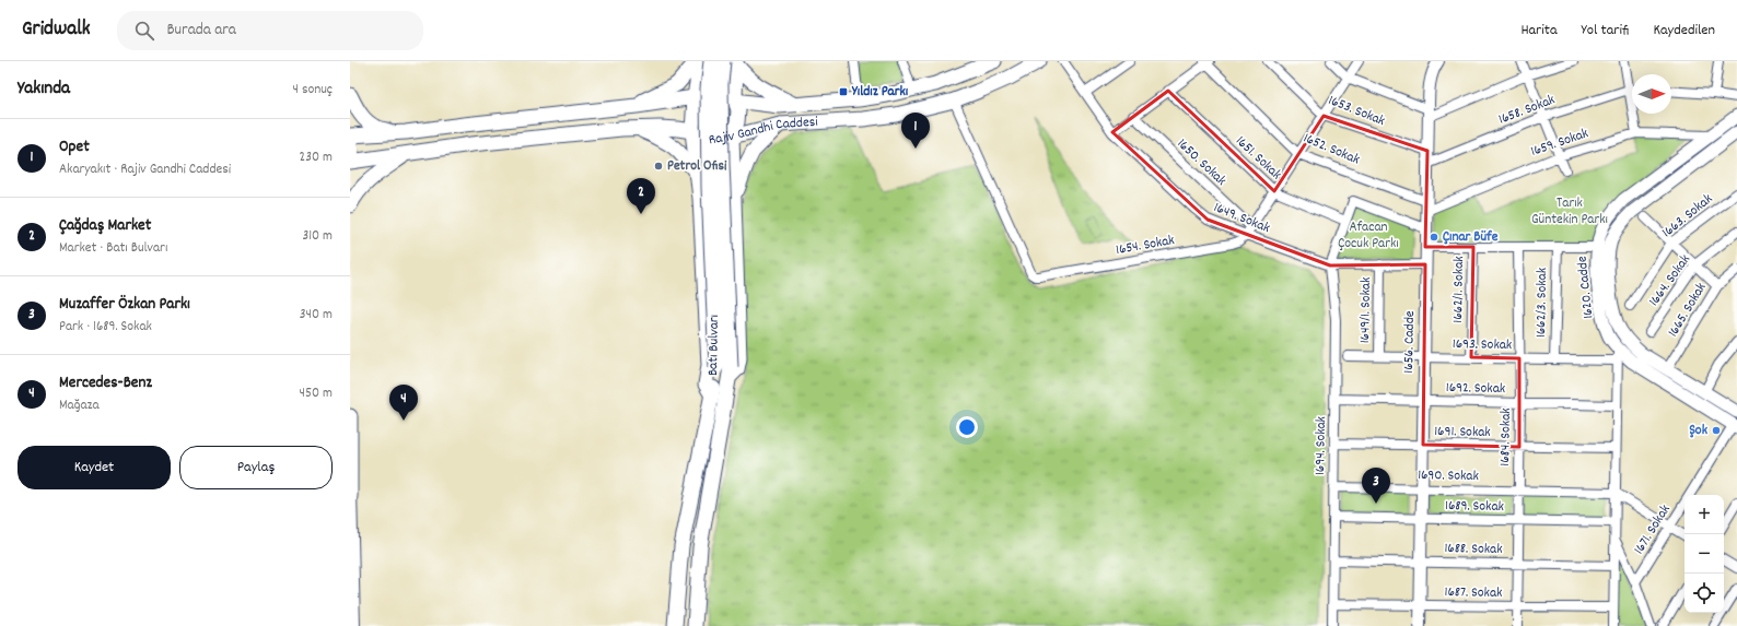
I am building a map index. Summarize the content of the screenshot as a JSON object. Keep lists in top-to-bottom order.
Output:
{
  "streets": {
    "main road": ["Rajiv Gandhi Caddesi", "1620. Cadde", "Batı Bulvarı"],
    "street": [
      "1658. Sokak",
      "1653. Sokak",
      "1659. Sokak",
      "1652. Sokak",
      "1651. Sokak",
      "1650. Sokak",
      "1663. Sokak",
      "1649. Sokak",
      "1654. Sokak",
      "1664. Sokak",
      "1662/1. Sokak",
      "1662/3. Sokak",
      "1649/1. Sokak",
      "1665. Sokak",
      "1656. Cadde",
      "1693. Sokak",
      "1692. Sokak",
      "1691. Sokak",
      "1684. Sokak",
      "1694. Sokak",
      "1690. Sokak",
      "1689. Sokak",
      "1671. Sokak",
      "1688. Sokak",
      "1687. Sokak"
    ]
  },
  "crossings": [
    ["1658. Sokak", "1656. Cadde"],
    ["1653. Sokak", "1656. Cadde"],
    ["Rajiv Gandhi Caddesi", "1654. Sokak"],
    ["1659. Sokak", "1652. Sokak"],
    ["1659. Sokak", "1620. Cadde"],
    ["1659. Sokak", "1656. Cadde"],
    ["1652. Sokak", "1656. Cadde"],
    ["1650. Sokak", "1649. Sokak"],
    ["1650. Sokak", "1654. Sokak"],
    ["1649. Sokak", "1654. Sokak"],
    ["1649. Sokak", "1649/1. Sokak"],
    ["1649. Sokak", "1656. Cadde"],
    ["1649. Sokak", "1694. Sokak"],
    ["1620. Cadde", "1665. Sokak"],
    ["1620. Cadde", "1693. Sokak"],
    ["1620. Cadde", "1671. Sokak"],
    ["1662/1. Sokak", "1693. Sokak"],
    ["1662/3. Sokak", "1693. Sokak"],
    ["1649/1. Sokak", "1693. Sokak"],
    ["1656. Cadde", "1693. Sokak"],
    ["1656. Cadde", "1692. Sokak"],
    ["1656. Cadde", "1691. Sokak"],
    ["1656. Cadde", "1690. Sokak"],
    ["1656. Cadde", "1689. Sokak"],
    ["1656. Cadde", "1688. Sokak"],
    ["1656. Cadde", "1687. Sokak"],
    ["1693. Sokak", "1684. Sokak"],
    ["1692. Sokak", "1684. Sokak"],
    ["1692. Sokak", "1694. Sokak"],
    ["1691. Sokak", "1684. Sokak"],
    ["1691. Sokak", "1694. Sokak"],
    ["1684. Sokak", "1690. Sokak"],
    ["1684. Sokak", "1689. Sokak"],
    ["1684. Sokak", "1688. Sokak"],
    ["1684. Sokak", "1687. Sokak"],
    ["1694. Sokak", "1690. Sokak"],
    ["1694. Sokak", "1689. Sokak"],
    ["1694. Sokak", "1688. Sokak"],
    ["1694. Sokak", "1687. Sokak"]
  ],
  "parks": ["Tarık Güntekin Parkı", "Afacan Çocuk Parkı"],
  "places": {
    "transit": ["Yıldız Parkı"],
    "other": ["Petrol Ofisi", "Çınar Büfe", "Şok"]
  },
  "north": "right",
  "page": {
    "header": "Gridwalk",
    "search": "Burada ara",
    "nav": ["Harita", "Yol tarifi", "Kaydedilen"],
    "heading": ["Yakında", "4 sonuç"],
    "pins": [
      "1",
      "2",
      "4",
      "3"
    ],
    "list": [
      {
        "mark": "1",
        "name": "Opet",
        "note": "Akaryakıt · Rajiv Gandhi Caddesi",
        "value": "230 m"
      },
      {
        "mark": "2",
        "name": "Çağdaş Market",
        "note": "Market · Batı Bulvarı",
        "value": "310 m"
      },
      {
        "mark": "3",
        "name": "Muzaffer Özkan Parkı",
        "note": "Park · 1689. Sokak",
        "value": "340 m"
      },
      {
        "mark": "4",
        "name": "Mercedes-Benz",
        "note": "Mağaza",
        "value": "450 m"
      }
    ],
    "buttons": ["Kaydet", "Paylaş"],
    "map_buttons": ["+", "−"]
  }
}
